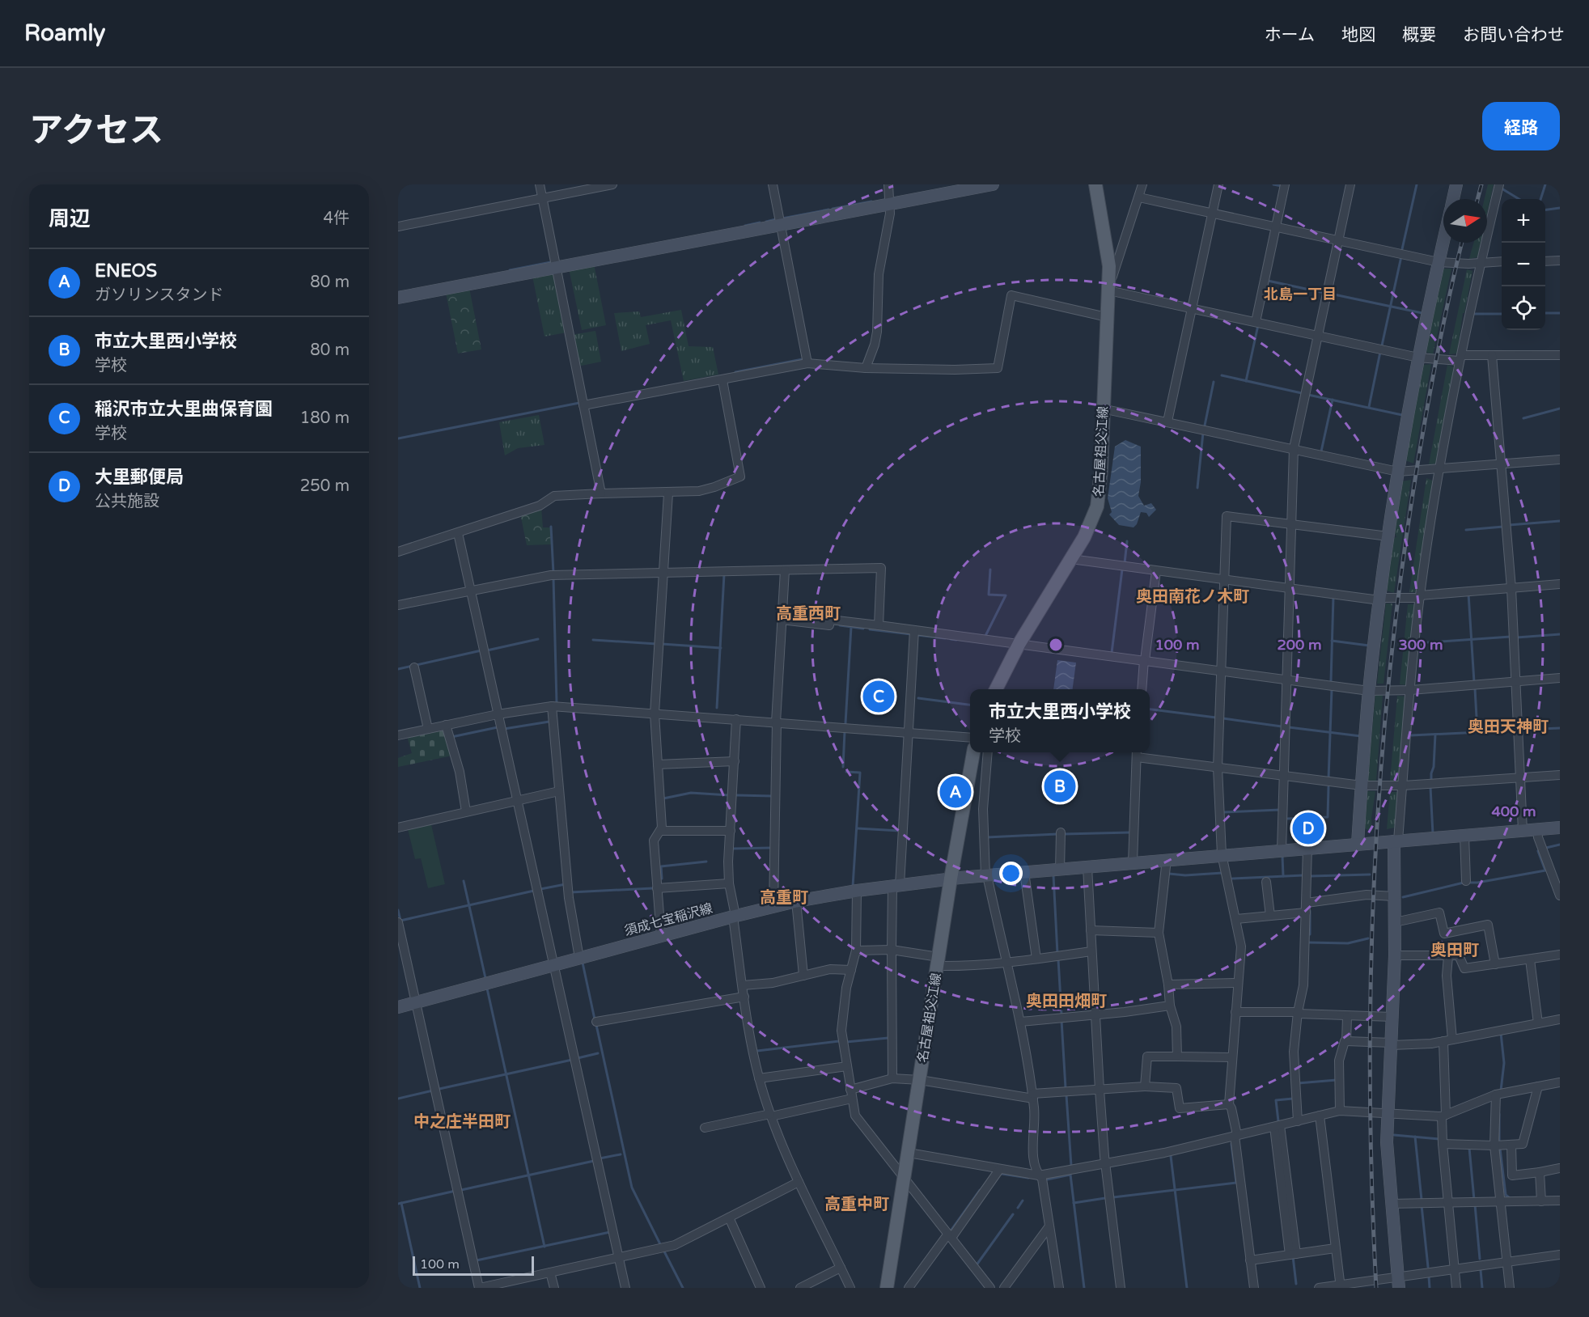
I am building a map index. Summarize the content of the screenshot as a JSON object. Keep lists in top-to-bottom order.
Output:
{
  "streets": {
    "main road": ["名古屋祖父江線"],
    "street": ["須成七宝稲沢線"]
  },
  "crossings": [
    ["名古屋祖父江線", "須成七宝稲沢線"]
  ],
  "districts": [
    "北島一丁目",
    "奥田南花ノ木町",
    "高重西町",
    "奥田天神町",
    "高重町",
    "奥田町",
    "奥田田畑町",
    "中之庄半田町",
    "高重中町"
  ],
  "scale_bar": "100 m",
  "north": "right",
  "page": {
    "header": "Roamly",
    "nav": [
      "ホーム",
      "地図",
      "概要",
      "お問い合わせ"
    ],
    "title": "アクセス",
    "buttons": "経路",
    "heading": ["周辺", "4件"],
    "map_buttons": ["+", "−"],
    "list": [
      {
        "mark": "A",
        "name": "ENEOS",
        "note": "ガソリンスタンド",
        "value": "80 m"
      },
      {
        "mark": "B",
        "name": "市立大里西小学校",
        "note": "学校",
        "value": "80 m"
      },
      {
        "mark": "C",
        "name": "稲沢市立大里曲保育園",
        "note": "学校",
        "value": "180 m"
      },
      {
        "mark": "D",
        "name": "大里郵便局",
        "note": "公共施設",
        "value": "250 m"
      }
    ],
    "pins": [
      "C",
      "B",
      "A",
      "D"
    ],
    "popup": ["市立大里西小学校", "学校"],
    "scale": "100 m"
  },
  "rings": [
    "100 m",
    "200 m",
    "300 m",
    "400 m"
  ]
}
